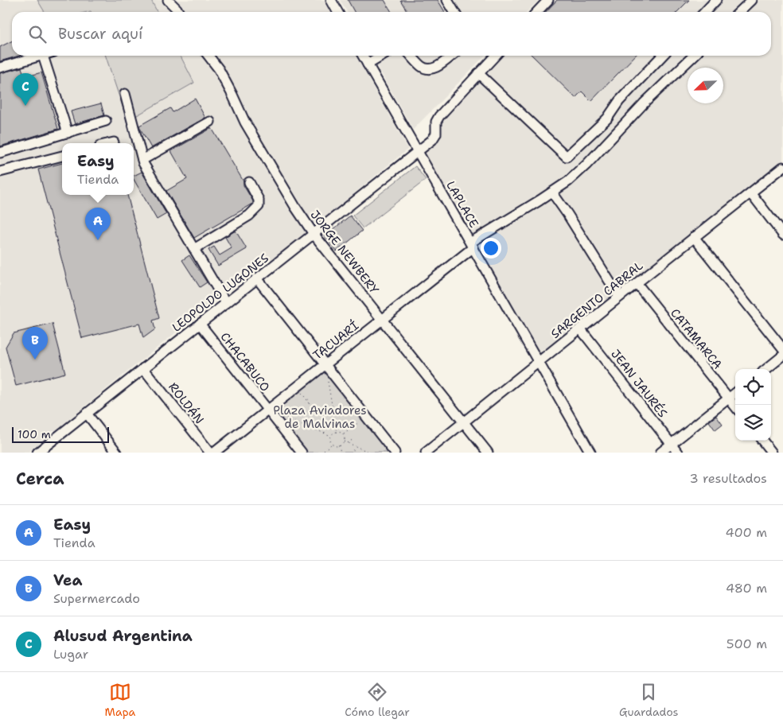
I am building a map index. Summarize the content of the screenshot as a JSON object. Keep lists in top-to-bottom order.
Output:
{
  "streets": {
    "street": [
      "LAPLACE",
      "JORGE NEWBERY",
      "LEOPOLDO LUGONES",
      "SARGENTO CABRAL",
      "CATAMARCA",
      "TACUARÍ",
      "CHACABUCO",
      "JEAN JAURÉS",
      "ROLDÁN"
    ]
  },
  "crossings": [
    ["LAPLACE", "LEOPOLDO LUGONES"],
    ["LAPLACE", "SARGENTO CABRAL"],
    ["LAPLACE", "TACUARÍ"],
    ["JORGE NEWBERY", "LEOPOLDO LUGONES"],
    ["JORGE NEWBERY", "SARGENTO CABRAL"],
    ["JORGE NEWBERY", "TACUARÍ"],
    ["LEOPOLDO LUGONES", "CHACABUCO"],
    ["LEOPOLDO LUGONES", "ROLDÁN"],
    ["SARGENTO CABRAL", "CATAMARCA"],
    ["SARGENTO CABRAL", "JEAN JAURÉS"],
    ["TACUARÍ", "CHACABUCO"]
  ],
  "parks": ["Plaza Aviadores de Malvinas"],
  "scale_bar": "100 m",
  "north": "bottom left",
  "page": {
    "search": "Buscar aquí",
    "pins": ["C", "A", "B"],
    "popup": ["Easy", "Tienda"],
    "scale": "100 m",
    "heading": ["Cerca", "3 resultados"],
    "list": [
      {
        "mark": "A",
        "name": "Easy",
        "note": "Tienda",
        "value": "400 m"
      },
      {
        "mark": "B",
        "name": "Vea",
        "note": "Supermercado",
        "value": "480 m"
      },
      {
        "mark": "C",
        "name": "Alusud Argentina",
        "note": "Lugar",
        "value": "500 m"
      }
    ],
    "nav": ["Mapa", "Cómo llegar", "Guardados"]
  }
}
